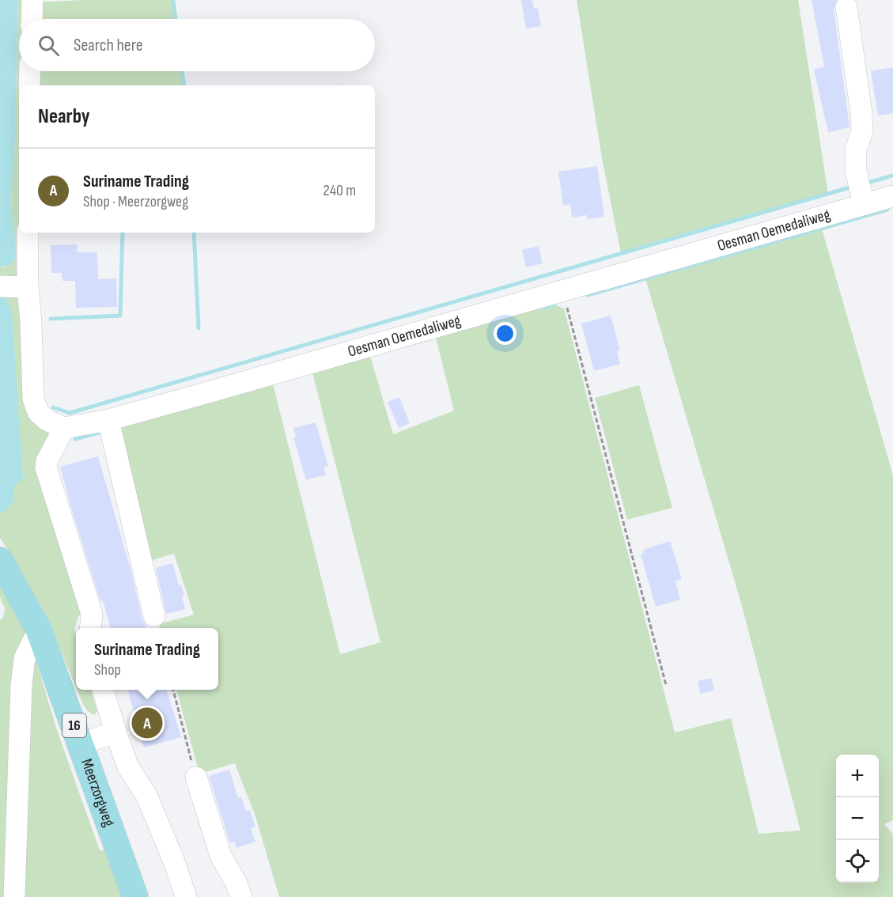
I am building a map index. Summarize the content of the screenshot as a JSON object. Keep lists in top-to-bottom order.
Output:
{
  "streets": {
    "main road": ["16", "Meerzorgweg"],
    "street": ["Oesman Oemedaliweg"]
  },
  "page": {
    "search": "Search here",
    "heading": "Nearby",
    "list": [
      {
        "mark": "A",
        "name": "Suriname Trading",
        "note": "Shop · Meerzorgweg",
        "value": "240 m"
      }
    ],
    "popup": ["Suriname Trading", "Shop"],
    "pins": "A",
    "map_buttons": ["+", "−"]
  }
}
